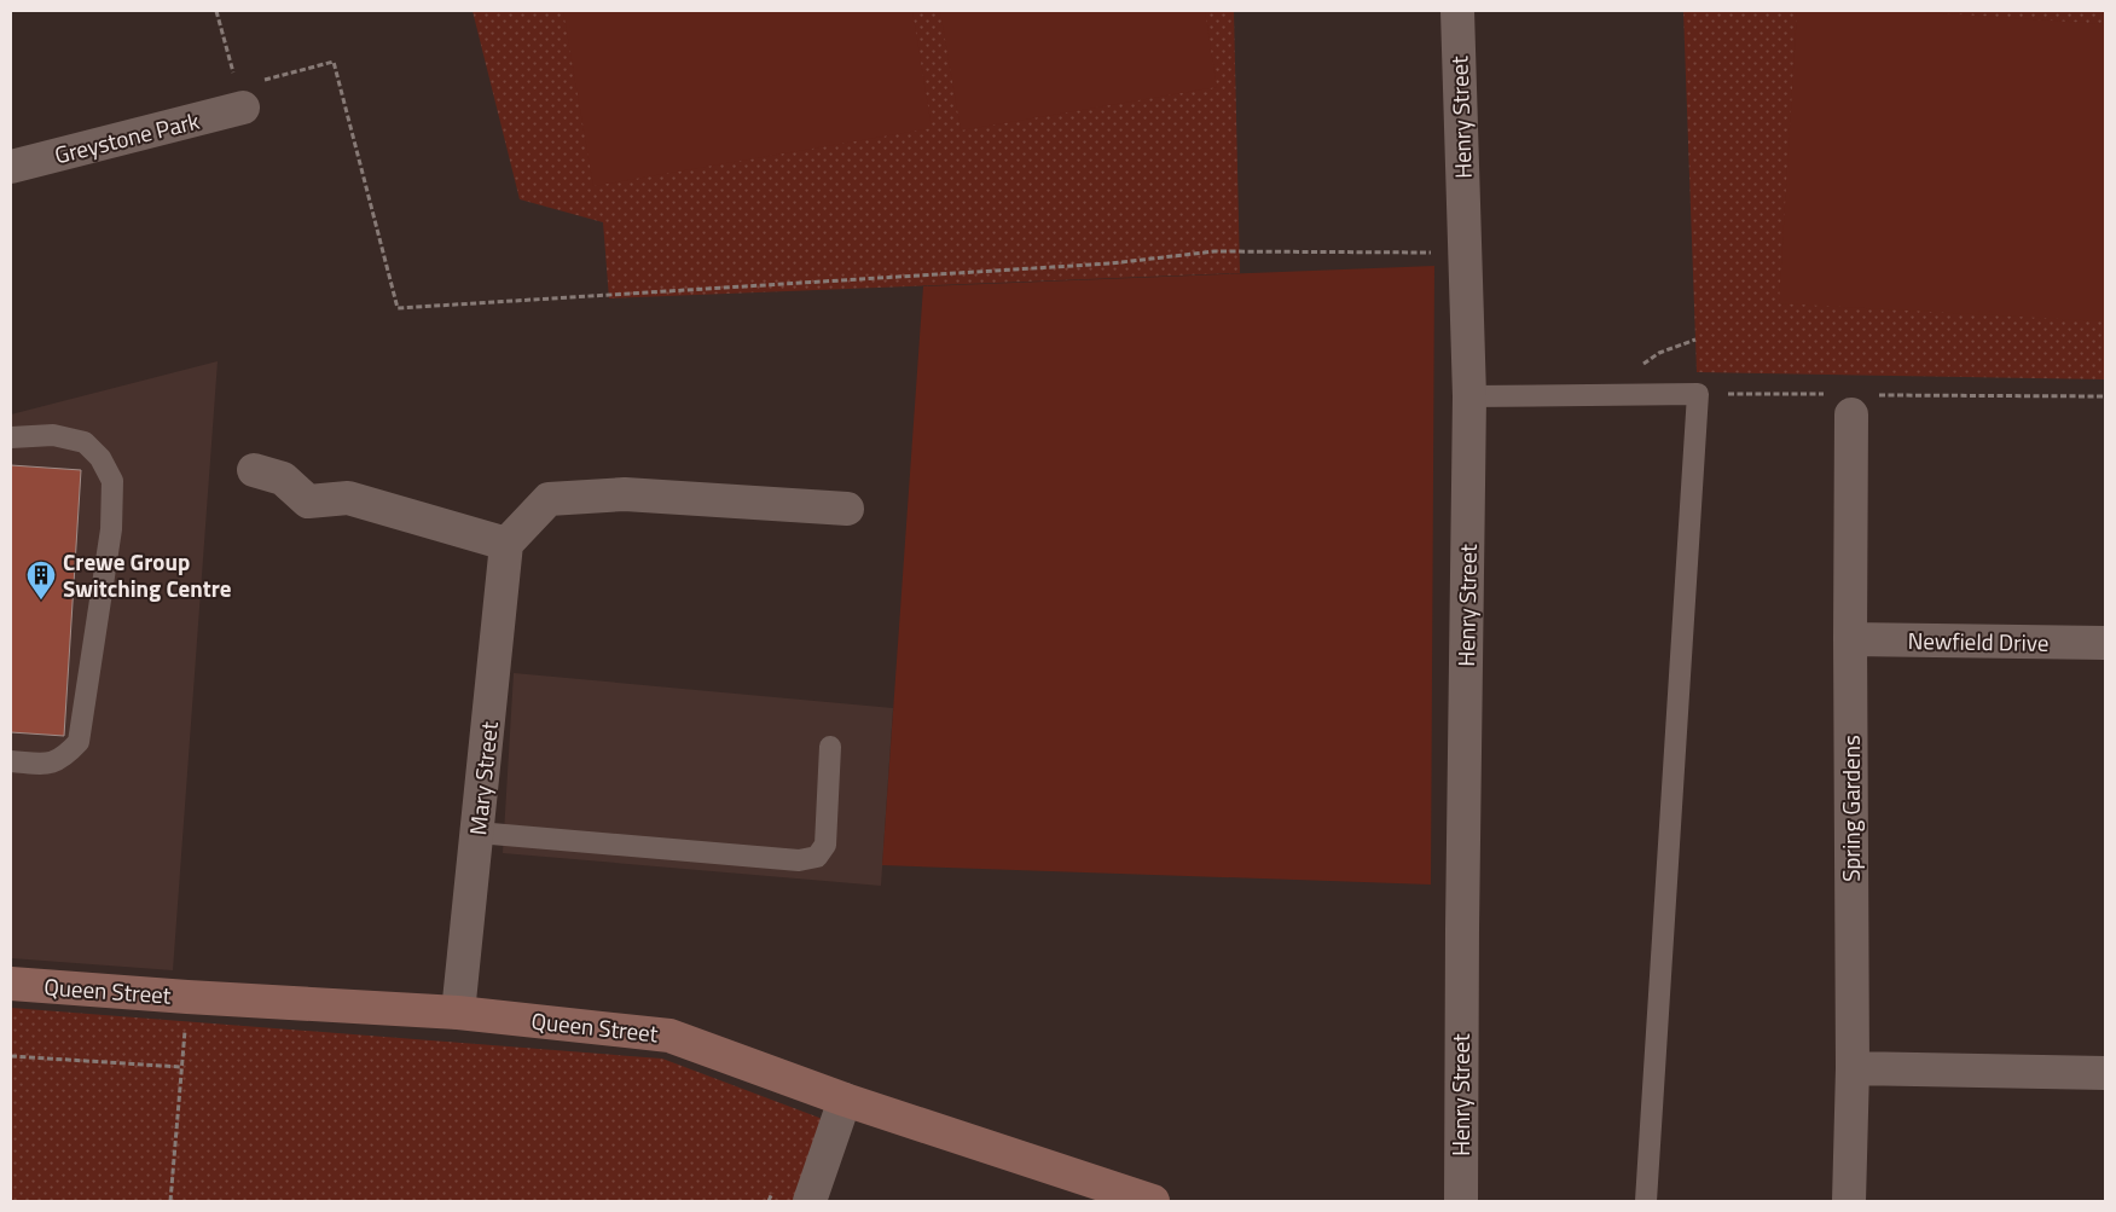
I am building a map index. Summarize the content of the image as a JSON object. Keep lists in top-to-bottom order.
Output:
{
  "streets": {
    "street": [
      "Henry Street",
      "Greystone Park",
      "Newfield Drive",
      "Mary Street",
      "Spring Gardens",
      "Queen Street"
    ]
  },
  "crossings": [
    ["Newfield Drive", "Spring Gardens"],
    ["Mary Street", "Queen Street"]
  ],
  "places": {
    "building": ["Crewe Group Switching Centre"]
  }
}
